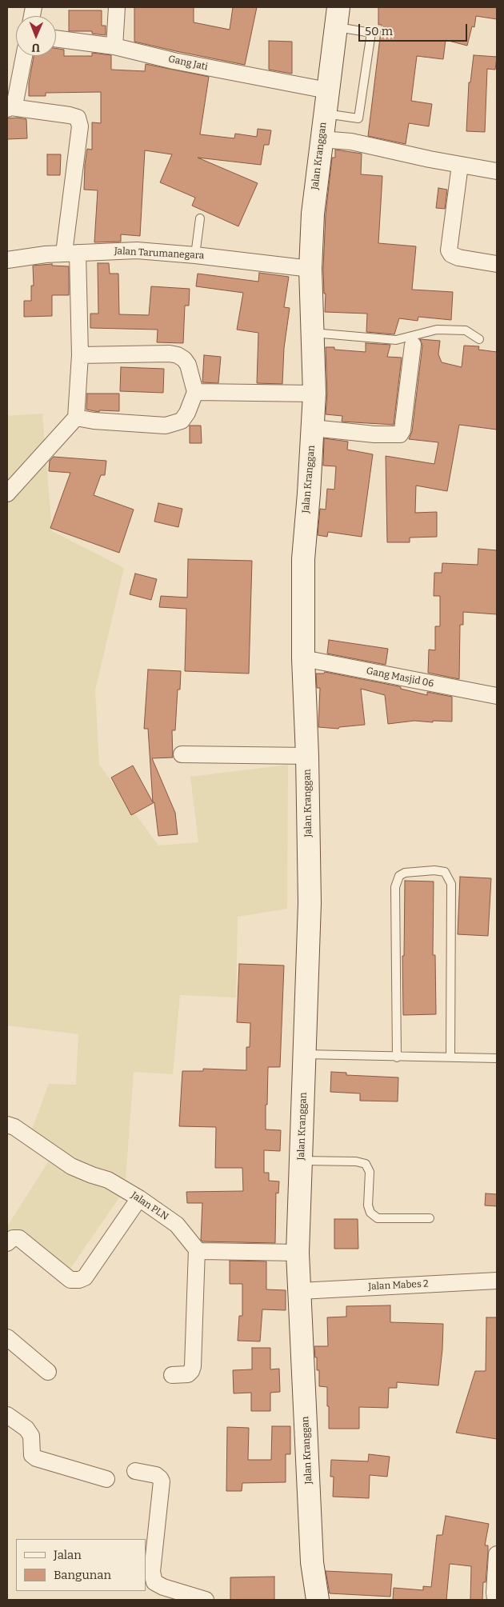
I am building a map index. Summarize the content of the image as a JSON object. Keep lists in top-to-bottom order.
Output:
{
  "streets": {
    "main road": ["Jalan Kranggan"],
    "street": [
      "Gang Jati",
      "Jalan Tarumanegara",
      "Gang Masjid 06",
      "Jalan PLN",
      "Jalan Mabes 2"
    ]
  },
  "crossings": [
    ["Gang Jati", "Jalan Kranggan"],
    ["Jalan Kranggan", "Jalan Tarumanegara"],
    ["Jalan Kranggan", "Gang Masjid 06"],
    ["Jalan Kranggan", "Jalan Mabes 2"]
  ],
  "legend": ["Jalan", "Bangunan"],
  "scale_bar": "50 m",
  "north": "bottom"
}
